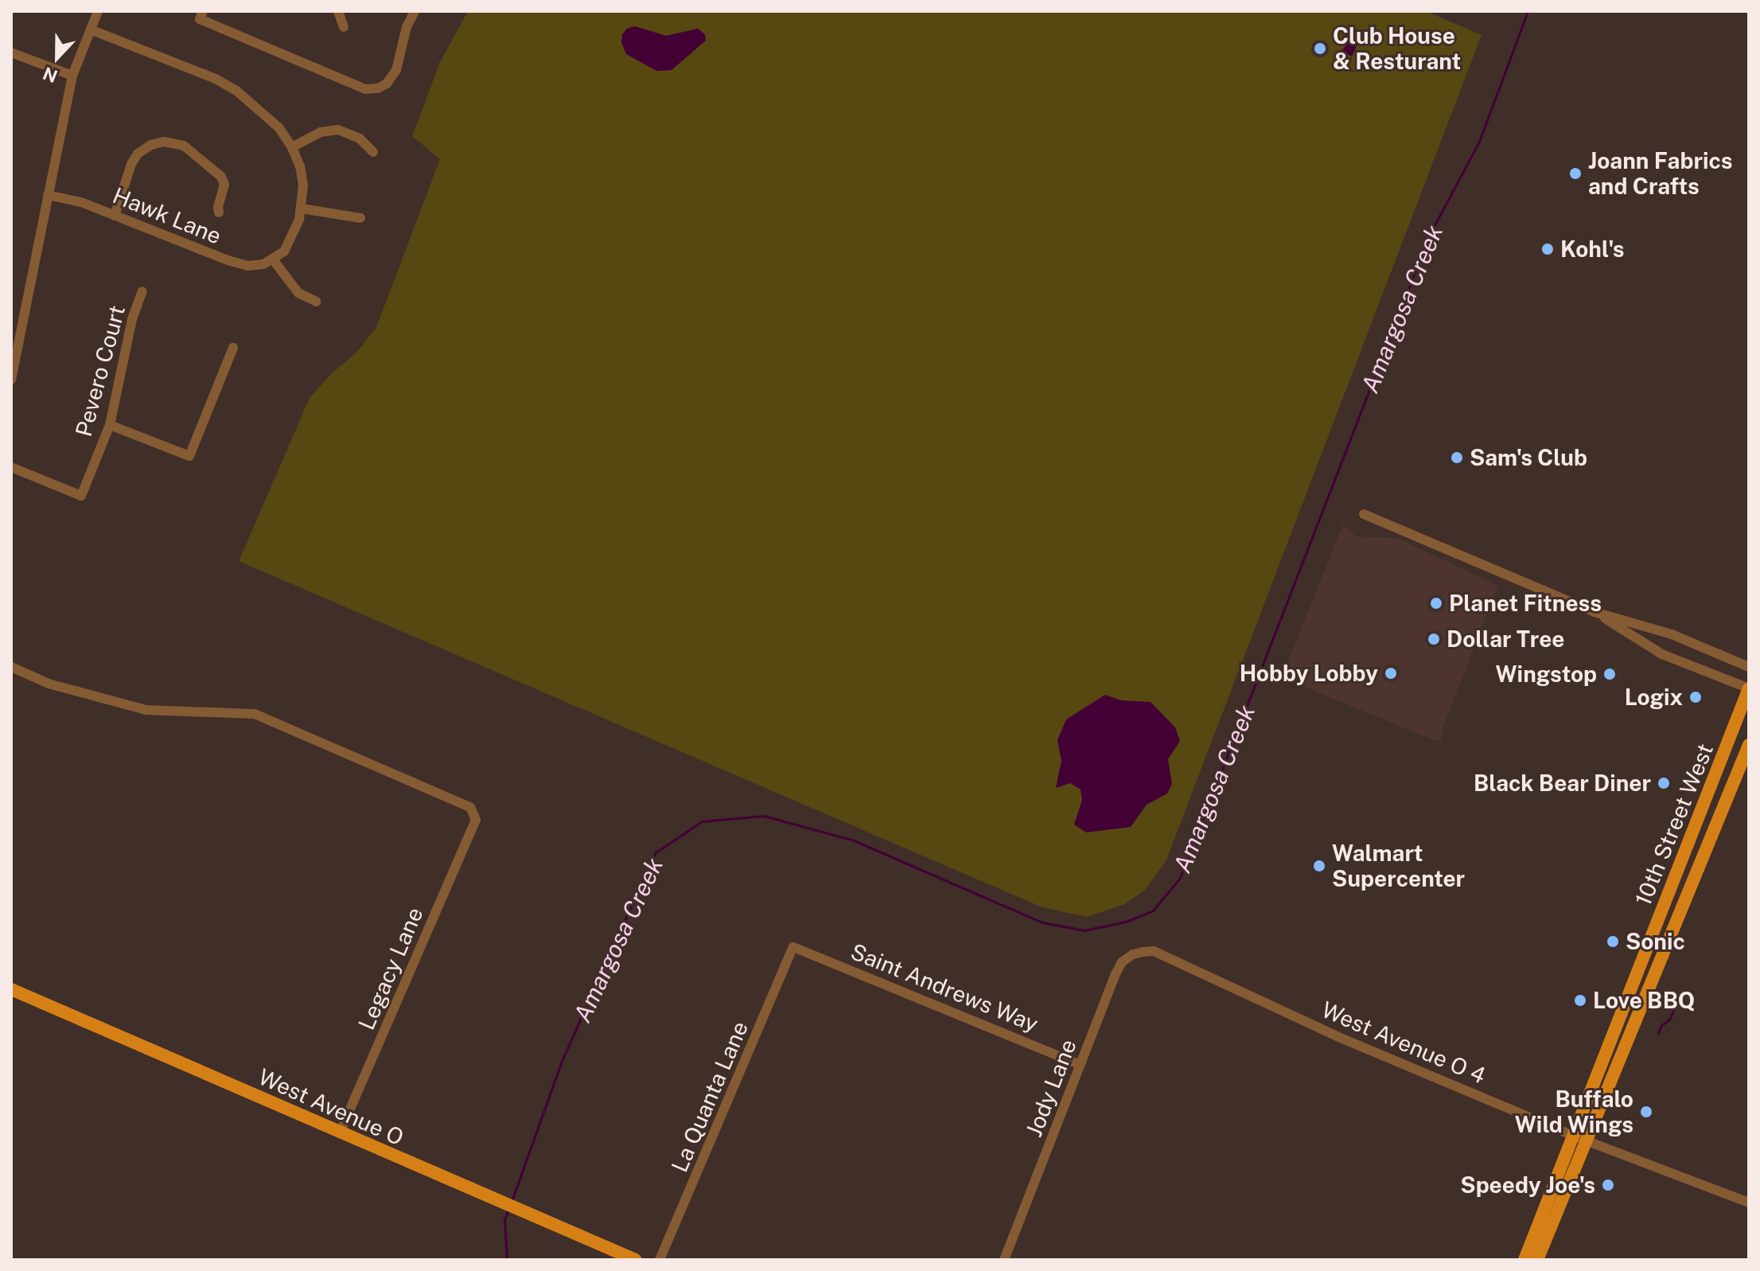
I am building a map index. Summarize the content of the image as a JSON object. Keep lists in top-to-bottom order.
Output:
{
  "streets": {
    "main road": ["10th Street West", "West Avenue O"],
    "street": [
      "Hawk Lane",
      "Pevero Court",
      "Legacy Lane",
      "Saint Andrews Way",
      "West Avenue O 4",
      "Jody Lane",
      "La Quanta Lane"
    ]
  },
  "crossings": [
    ["10th Street West", "West Avenue O 4"],
    ["Legacy Lane", "West Avenue O"],
    ["Saint Andrews Way", "Jody Lane"],
    ["Saint Andrews Way", "La Quanta Lane"],
    ["West Avenue O 4", "Jody Lane"]
  ],
  "water": ["Amargosa Creek"],
  "places": [
    "Club House & Resturant",
    "Joann Fabrics and Crafts",
    "Kohl's",
    "Sam's Club",
    "Planet Fitness",
    "Dollar Tree",
    "Hobby Lobby",
    "Wingstop",
    "Logix",
    "Black Bear Diner",
    "Walmart Supercenter",
    "Sonic",
    "Love BBQ",
    "Buffalo Wild Wings",
    "Speedy Joe's"
  ],
  "north": "bottom"
}
